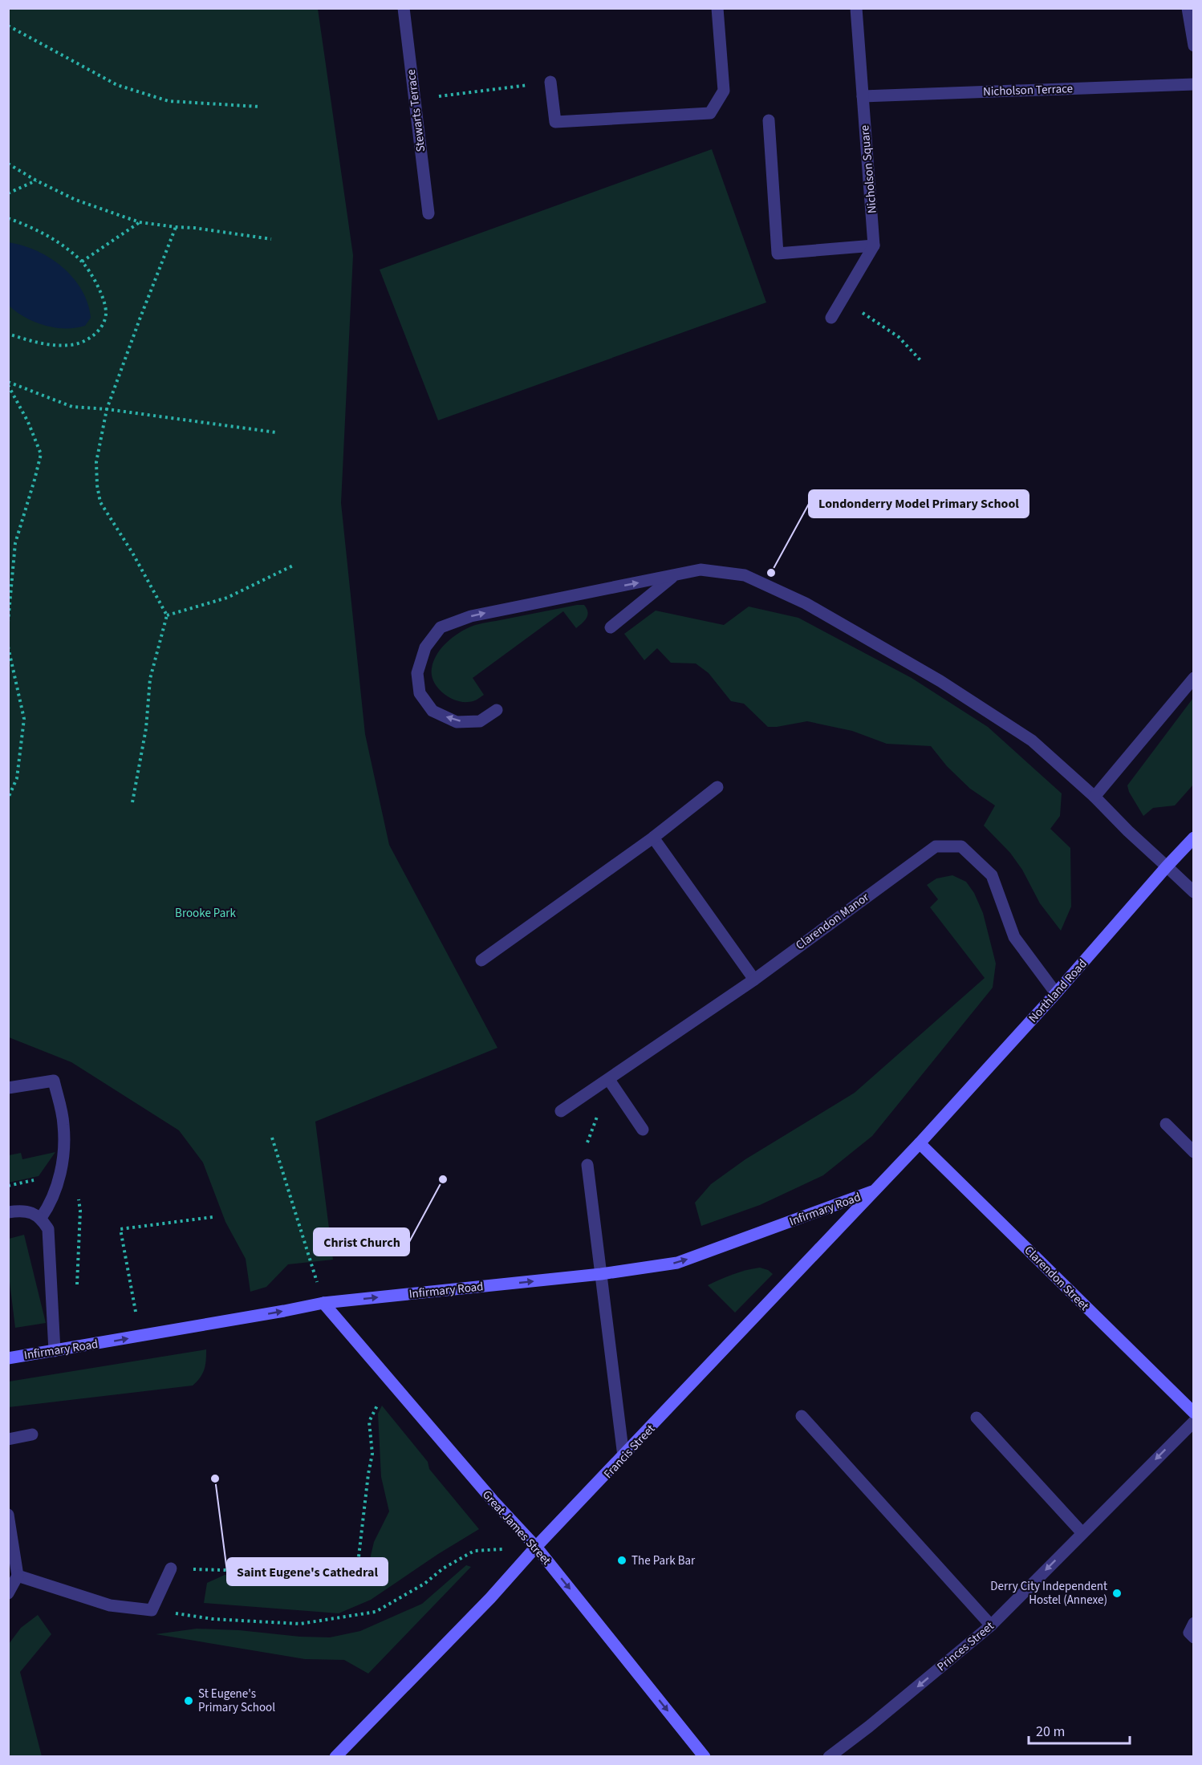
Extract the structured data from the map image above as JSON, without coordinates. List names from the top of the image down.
{
  "streets": {
    "main road": [
      "Northland Road",
      "Infirmary Road",
      "Clarendon Street",
      "Francis Street",
      "Great James Street"
    ],
    "street": [
      "Nicholson Terrace",
      "Stewarts Terrace",
      "Nicholson Square",
      "Clarendon Manor",
      "Princes Street"
    ]
  },
  "crossings": [
    ["Nicholson Terrace", "Nicholson Square"],
    ["Clarendon Manor", "Northland Road"],
    ["Northland Road", "Clarendon Street"],
    ["Northland Road", "Francis Street"],
    ["Infirmary Road", "Francis Street"],
    ["Infirmary Road", "Great James Street"],
    ["Clarendon Street", "Francis Street"],
    ["Francis Street", "Great James Street"]
  ],
  "one_way": ["Infirmary Road", "Great James Street", "Princes Street"],
  "parks": ["Brooke Park"],
  "places": [
    "Londonderry Model Primary School",
    "Christ Church",
    "Saint Eugene's Cathedral",
    "The Park Bar",
    "Derry City Independent Hostel (Annexe)",
    "St Eugene's Primary School"
  ],
  "scale_bar": "20 m"
}
